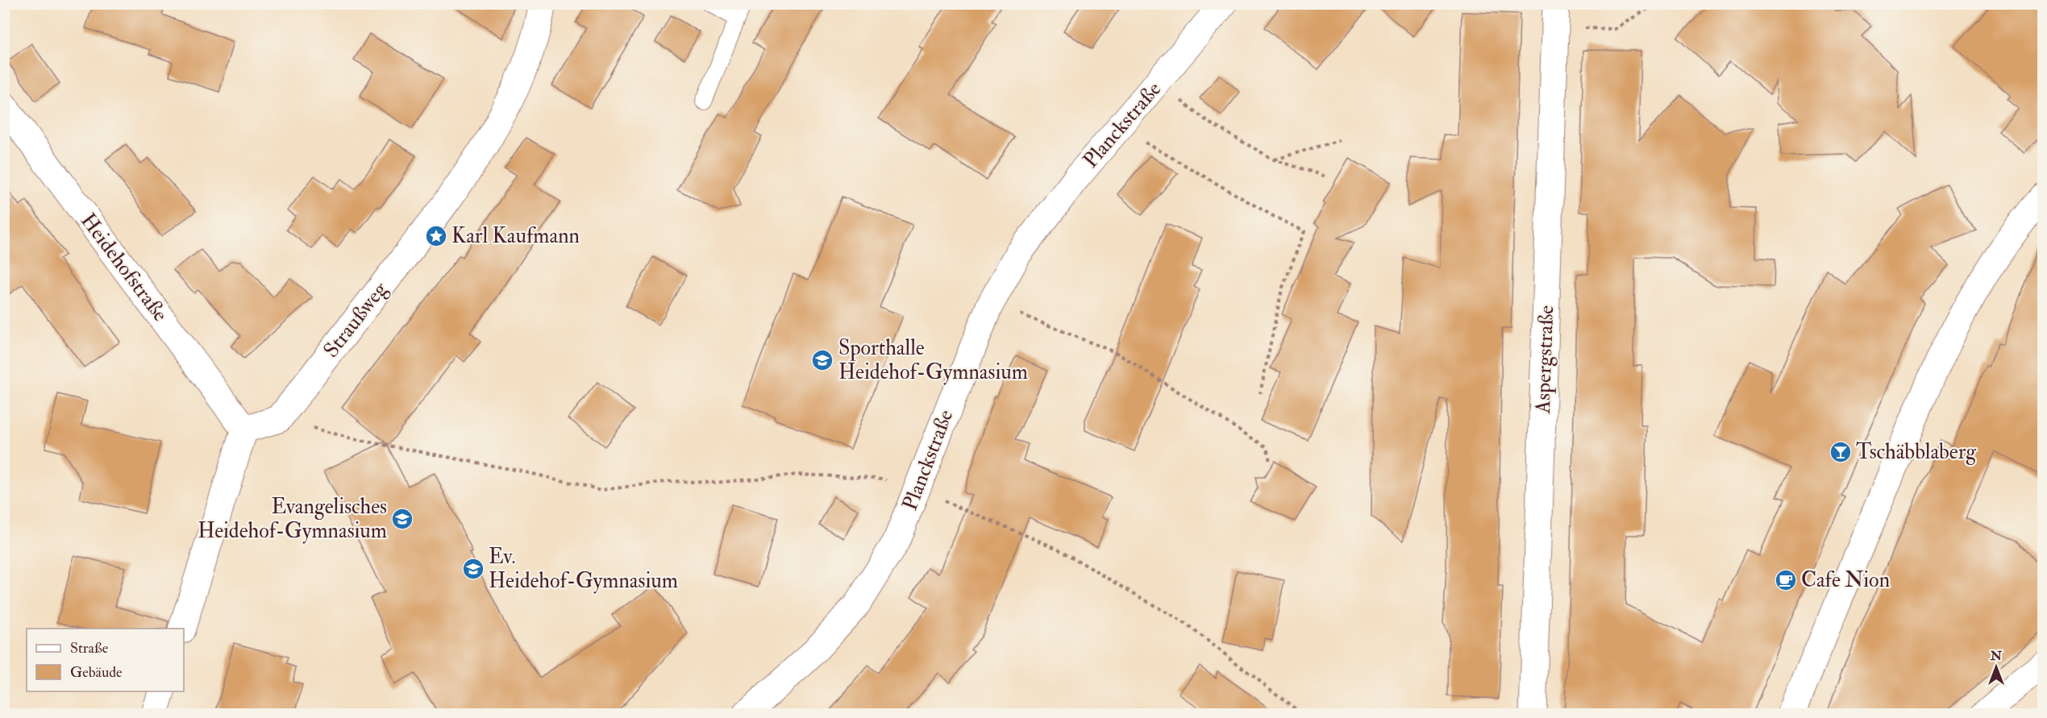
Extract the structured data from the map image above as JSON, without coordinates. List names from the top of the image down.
{
  "streets": {
    "street": [
      "Planckstraße",
      "Heidehofstraße",
      "Straußweg",
      "Aspergstraße"
    ]
  },
  "places": {
    "place": ["Karl Kaufmann"],
    "school or university": ["Sporthalle Heidehof-Gymnasium", "Evangelisches Heidehof-Gymnasium", "Ev. Heidehof-Gymnasium"],
    "bar": ["Tschäbblaberg"],
    "cafe": ["Cafe Nion"]
  },
  "legend": ["Straße", "Gebäude"],
  "north": "top"
}
